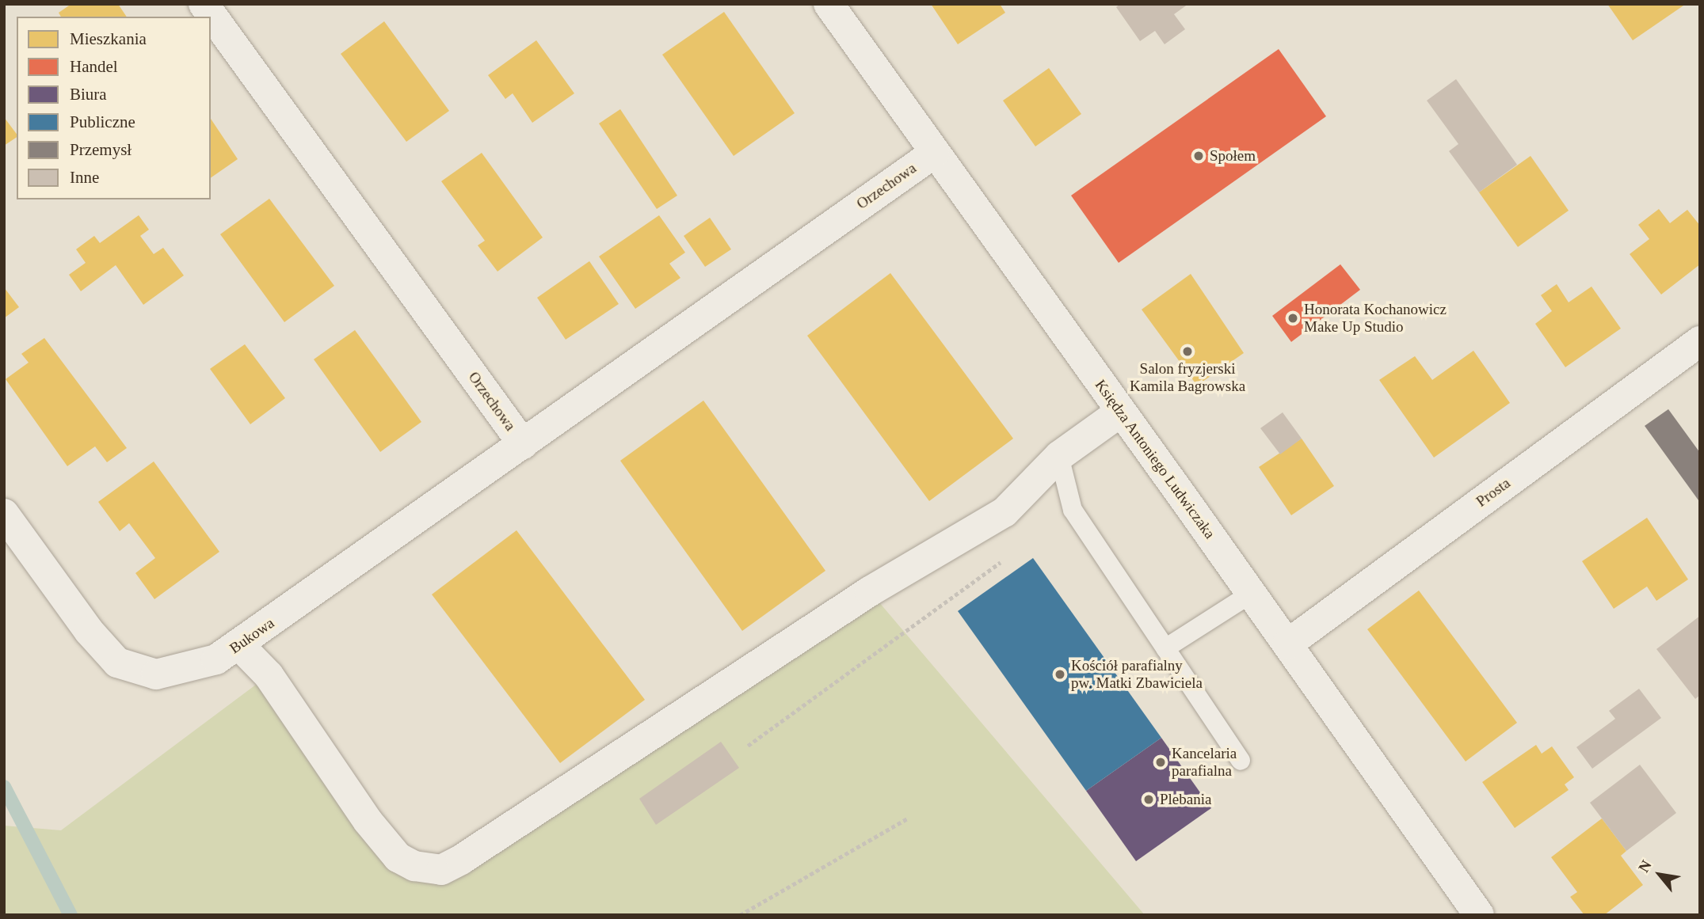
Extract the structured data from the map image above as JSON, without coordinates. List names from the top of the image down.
{
  "streets": {
    "street": [
      "Orzechowa",
      "Księdza Antoniego Ludwiczaka",
      "Prosta",
      "Bukowa"
    ]
  },
  "crossings": [
    ["Orzechowa", "Księdza Antoniego Ludwiczaka"],
    ["Orzechowa", "Bukowa"],
    ["Księdza Antoniego Ludwiczaka", "Prosta"]
  ],
  "places": [
    "Społem",
    "Honorata Kochanowicz Make Up Studio",
    "Salon fryzjerski Kamila Bagrowska",
    "Kościół parafialny pw. Matki Zbawiciela",
    "Kancelaria parafialna",
    "Plebania"
  ],
  "legend": [
    "Mieszkania",
    "Handel",
    "Biura",
    "Publiczne",
    "Przemysł",
    "Inne"
  ],
  "north": "top left"
}
